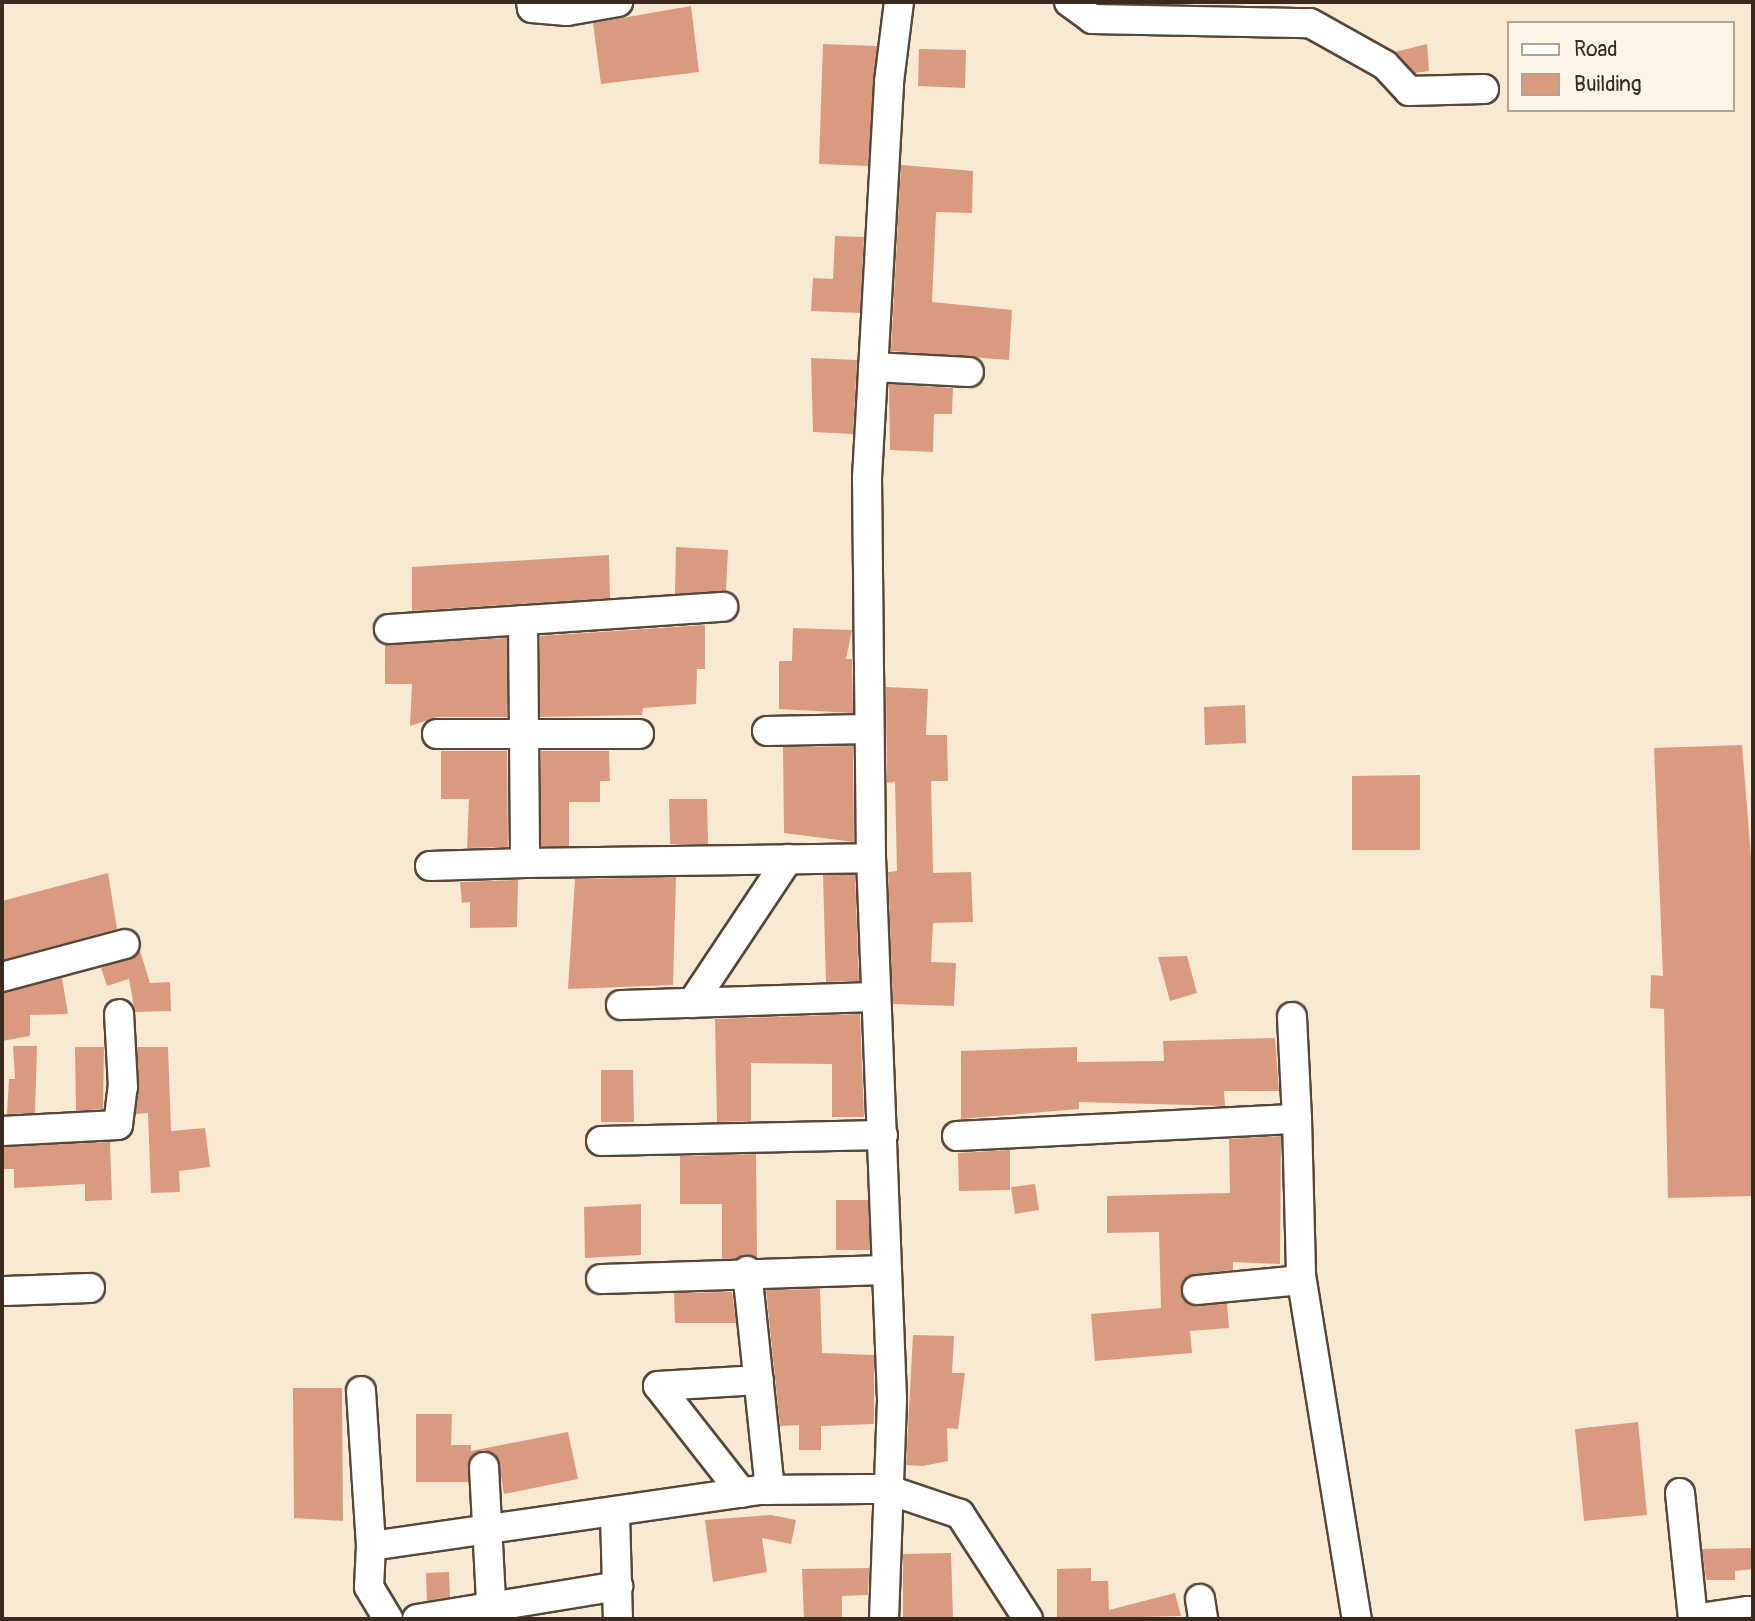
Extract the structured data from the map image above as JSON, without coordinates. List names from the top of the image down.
{
  "legend": ["Road", "Building"]
}
